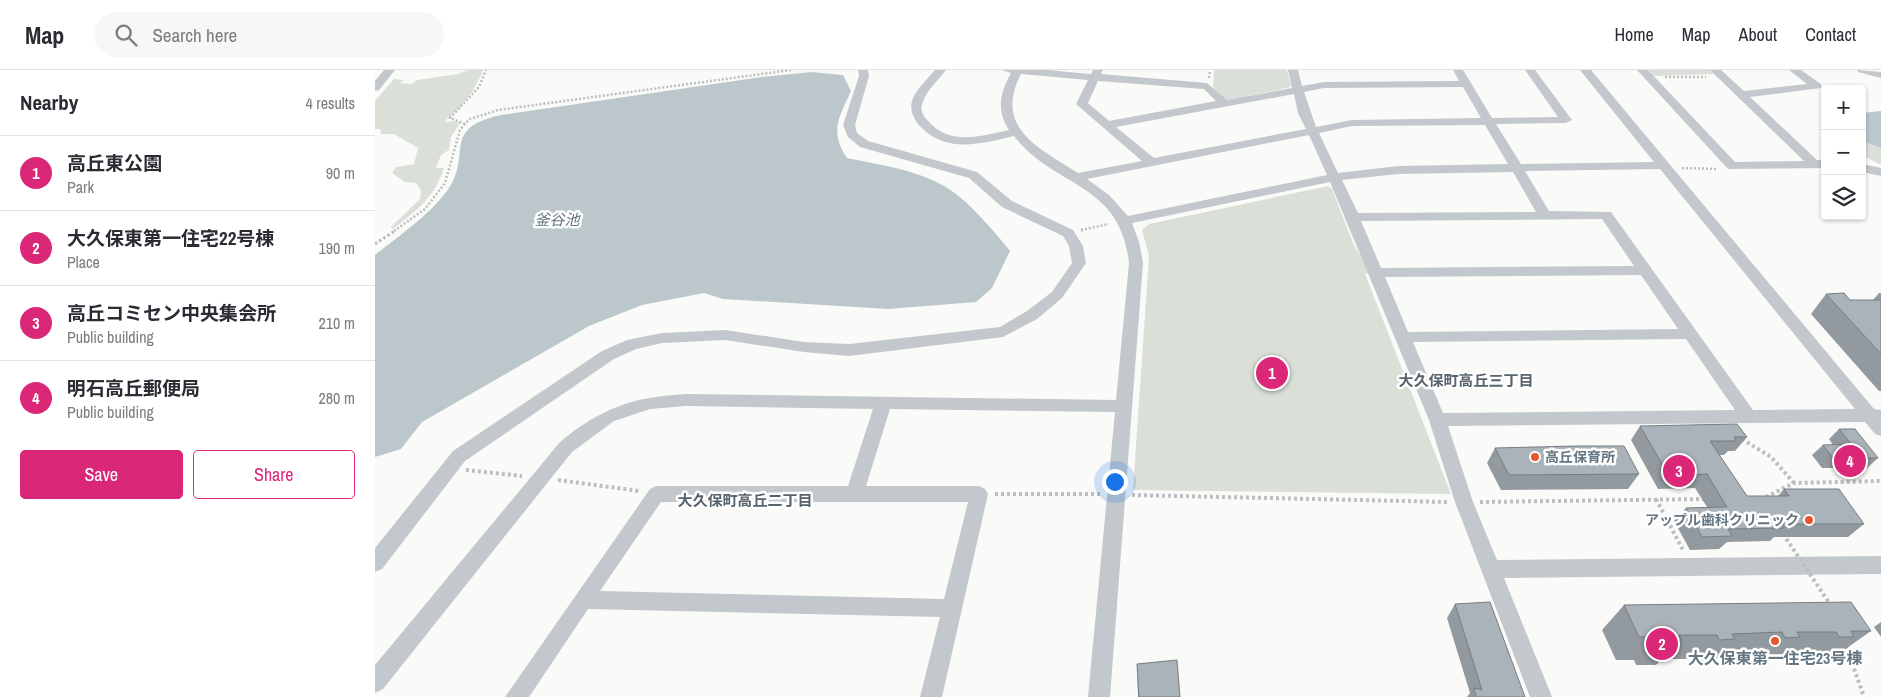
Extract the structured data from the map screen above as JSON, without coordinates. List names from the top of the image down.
{
  "districts": ["大久保町高丘三丁目", "大久保町高丘二丁目"],
  "water": ["釜谷池"],
  "places": ["高丘保育所", "アップル歯科クリニック", "大久保東第一住宅23号棟"],
  "page": {
    "header": "Map",
    "search": "Search here",
    "nav": [
      "Home",
      "Map",
      "About",
      "Contact"
    ],
    "heading": ["Nearby", "4 results"],
    "map_buttons": ["+", "−"],
    "list": [
      {
        "mark": "1",
        "name": "高丘東公園",
        "note": "Park",
        "value": "90 m"
      },
      {
        "mark": "2",
        "name": "大久保東第一住宅22号棟",
        "note": "Place",
        "value": "190 m"
      },
      {
        "mark": "3",
        "name": "高丘コミセン中央集会所",
        "note": "Public building",
        "value": "210 m"
      },
      {
        "mark": "4",
        "name": "明石高丘郵便局",
        "note": "Public building",
        "value": "280 m"
      }
    ],
    "pins": [
      "1",
      "4",
      "3",
      "2"
    ],
    "buttons": ["Save", "Share"]
  }
}
